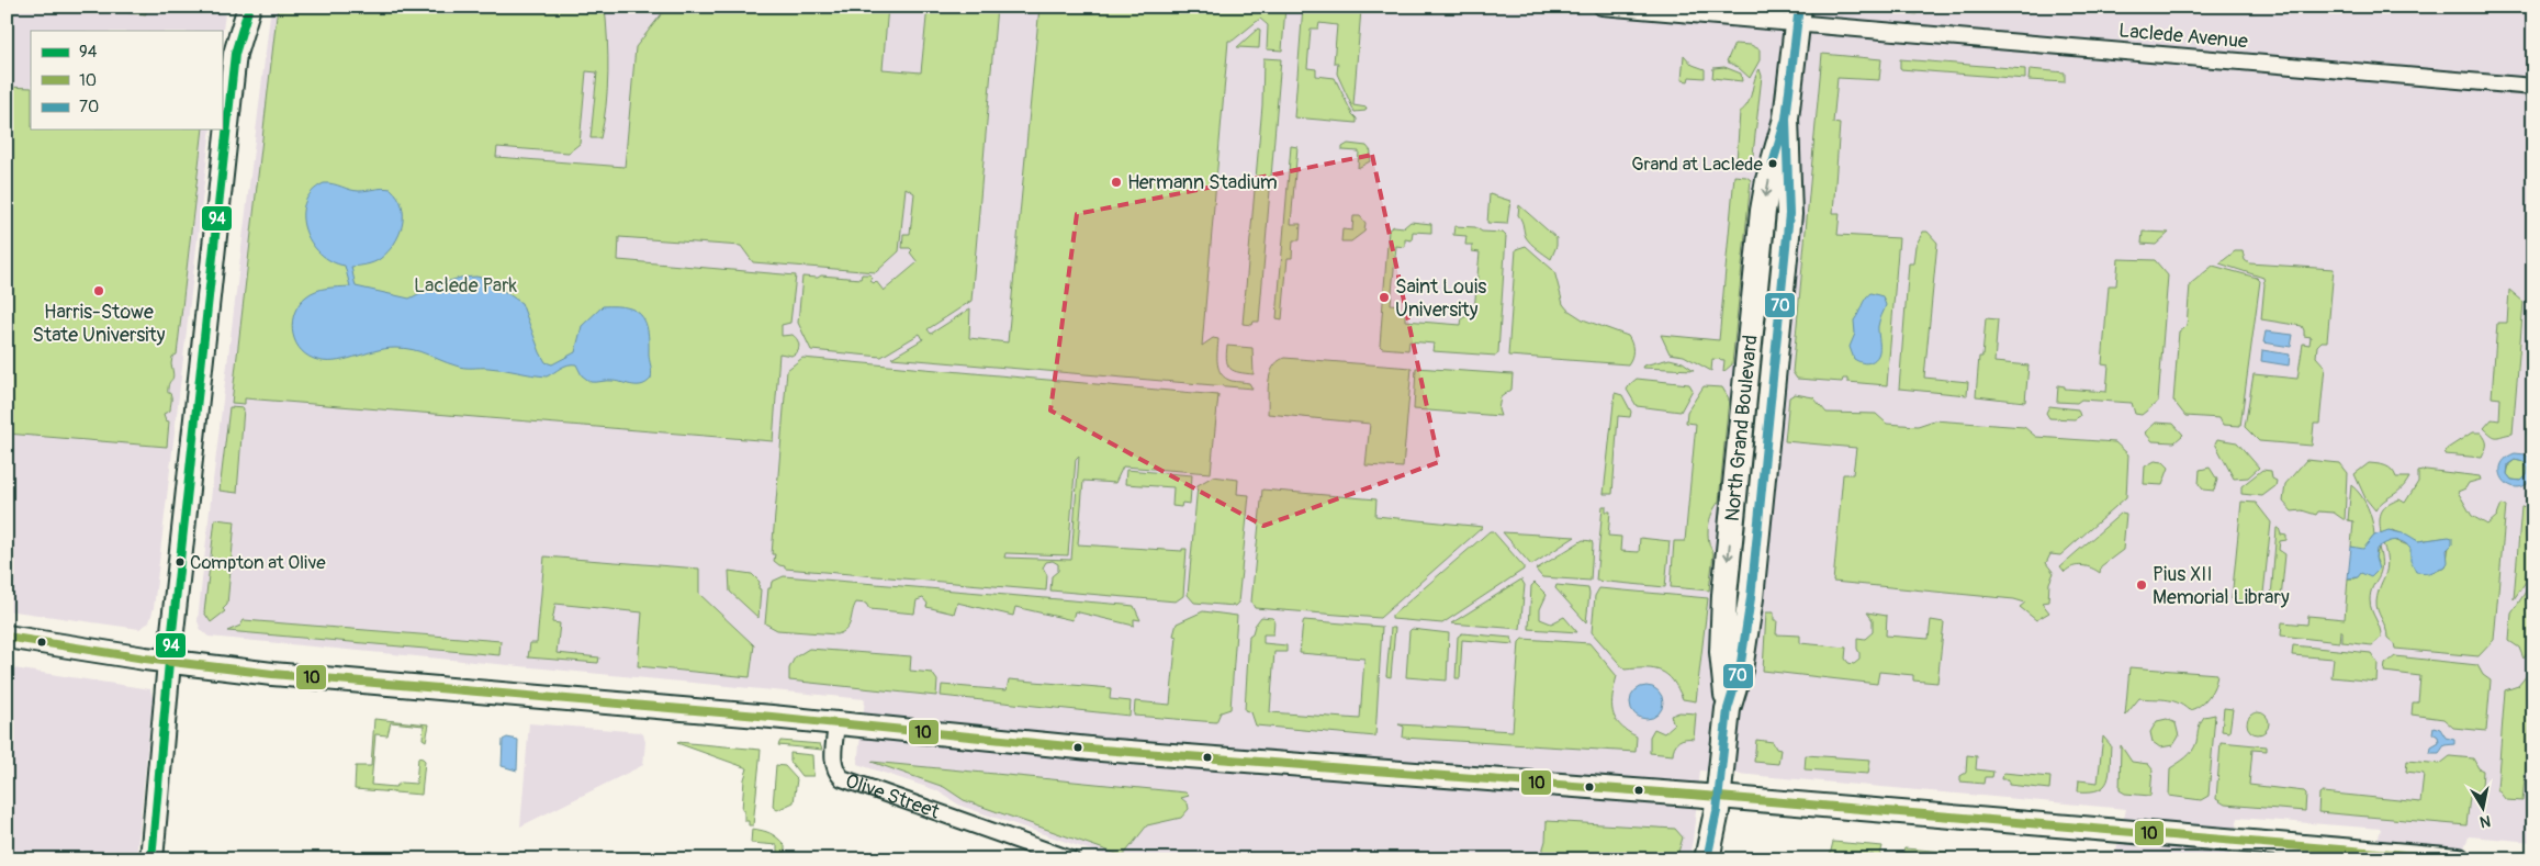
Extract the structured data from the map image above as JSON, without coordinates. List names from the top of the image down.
{
  "streets": {
    "main road": ["North Grand Boulevard"],
    "street": ["Laclede Avenue", "Olive Street"]
  },
  "crossings": [
    ["Laclede Avenue", "North Grand Boulevard"]
  ],
  "parks": ["Laclede Park"],
  "places": [
    "Grand at Laclede",
    "Hermann Stadium",
    "Harris-Stowe State University",
    "Saint Louis University",
    "Compton at Olive",
    "Pius XII Memorial Library"
  ],
  "lines": ["transit line 94", "transit line 70", "transit line 10"],
  "legend": ["94", "10", "70"],
  "north": "bottom"
}
